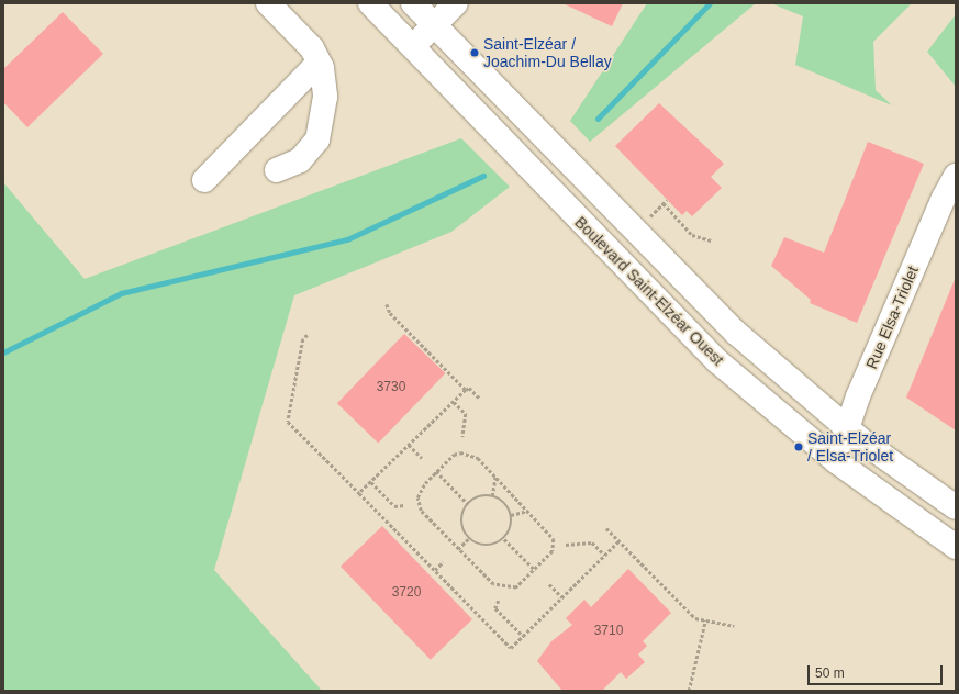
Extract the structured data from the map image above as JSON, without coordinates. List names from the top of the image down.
{
  "streets": {
    "street": ["Boulevard Saint-Elzéar Ouest", "Rue Elsa-Triolet"]
  },
  "crossings": [
    ["Boulevard Saint-Elzéar Ouest", "Rue Elsa-Triolet"]
  ],
  "places": ["Saint-Elzéar / Joachim-Du Bellay", "Saint-Elzéar / Elsa-Triolet"],
  "house_numbers": ["3730", "3720", "3710"],
  "scale_bar": "50 m"
}
